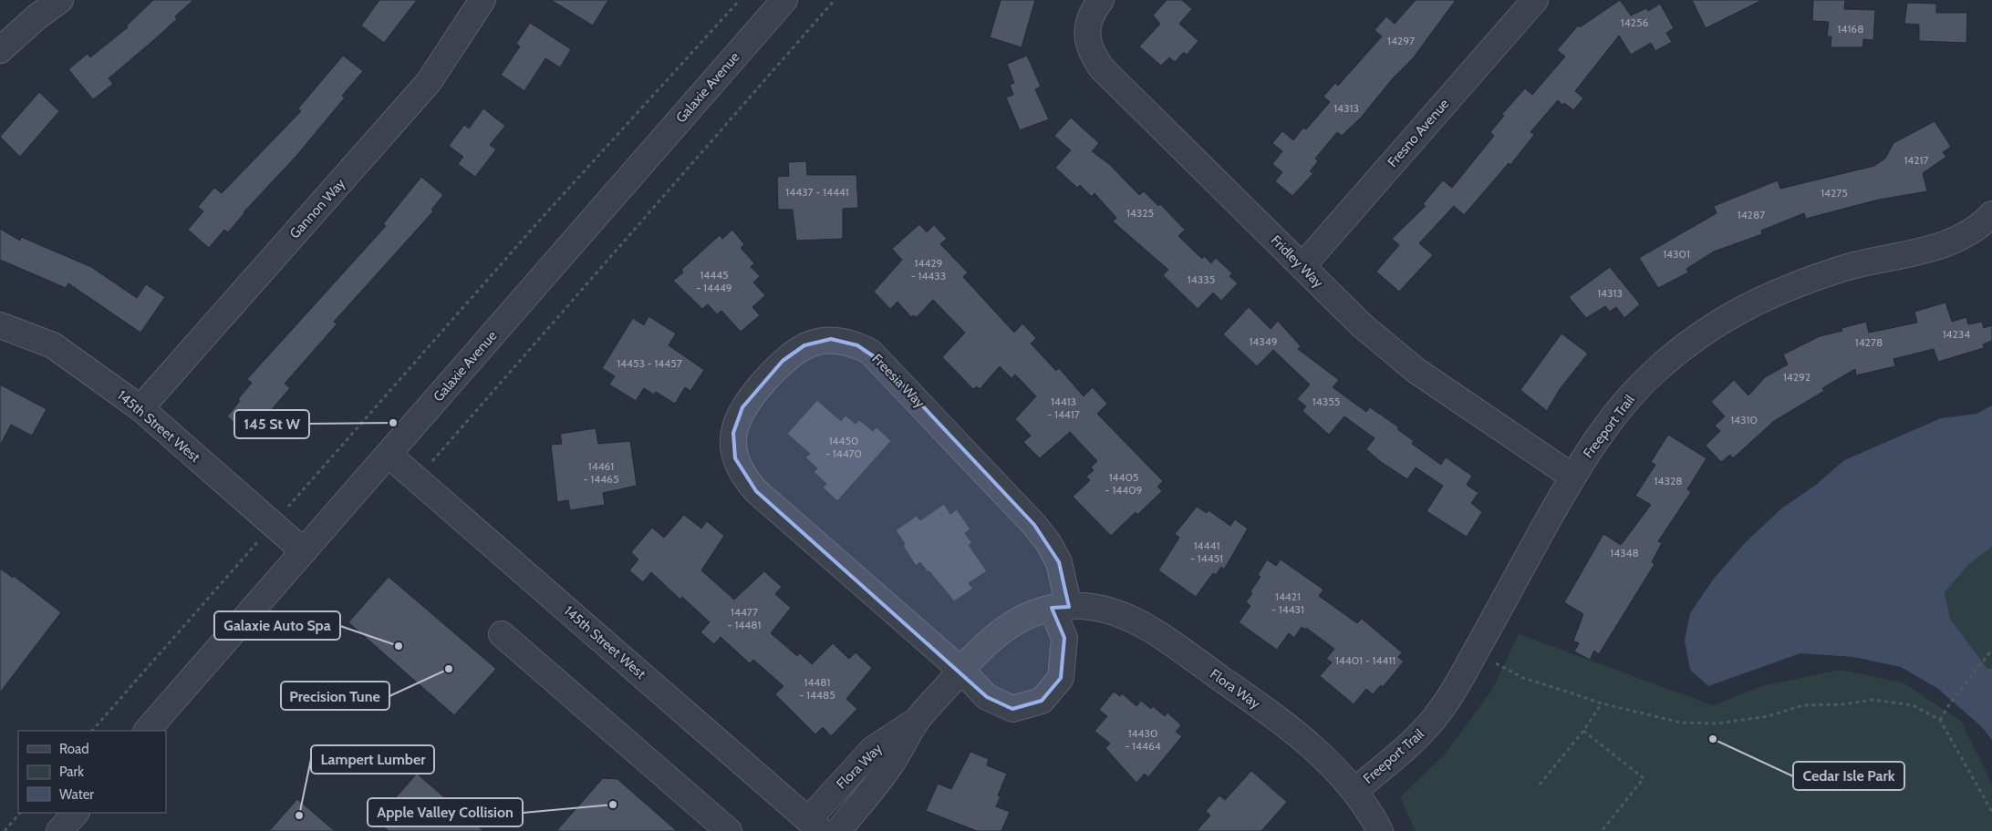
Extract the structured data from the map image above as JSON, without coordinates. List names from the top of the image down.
{
  "streets": {
    "street": [
      "Galaxie Avenue",
      "Fresno Avenue",
      "Gannon Way",
      "Fridley Way",
      "Freesia Way",
      "145th Street West",
      "Freeport Trail",
      "Flora Way"
    ]
  },
  "crossings": [
    ["Galaxie Avenue", "145th Street West"],
    ["Fresno Avenue", "Fridley Way"],
    ["Gannon Way", "145th Street West"],
    ["Fridley Way", "Freeport Trail"],
    ["Freesia Way", "Flora Way"],
    ["145th Street West", "Flora Way"],
    ["Freeport Trail", "Flora Way"]
  ],
  "places": [
    "145 St W",
    "Galaxie Auto Spa",
    "Precision Tune",
    "Cedar Isle Park",
    "Apple Valley Collision",
    "Lampert Lumber"
  ],
  "house_numbers": [
    "14256",
    "14168",
    "14297",
    "14313",
    "14217",
    "14437 - 14441",
    "14275",
    "14325",
    "14287",
    "14301",
    "14429 - 14433",
    "14445 - 14449",
    "14335",
    "14313",
    "14234",
    "14349",
    "14278",
    "14453 - 14457",
    "14292",
    "14413 - 14417",
    "14355",
    "14310",
    "14450 - 14470",
    "14461 - 14465",
    "14405 - 14409",
    "14328",
    "14441 - 14451",
    "14348",
    "14421 - 14431",
    "14477 - 14481",
    "14401 - 14411",
    "14481 - 14485",
    "14430 - 14464"
  ],
  "legend": ["Road", "Park", "Water"]
}
